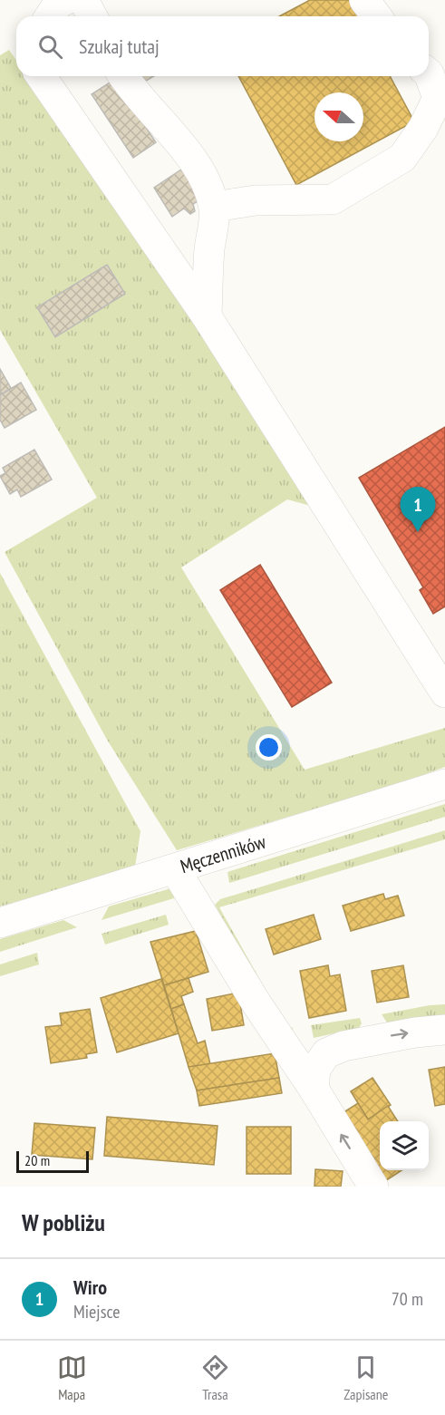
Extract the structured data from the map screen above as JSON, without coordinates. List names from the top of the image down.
{
  "streets": {
    "main road": ["Męczenników"]
  },
  "scale_bar": "20 m",
  "north": "left",
  "page": {
    "search": "Szukaj tutaj",
    "pins": "1",
    "scale": "20 m",
    "heading": "W pobliżu",
    "list": [
      {
        "mark": "1",
        "name": "Wiro",
        "note": "Miejsce",
        "value": "70 m"
      }
    ],
    "nav": ["Mapa", "Trasa", "Zapisane"]
  }
}
